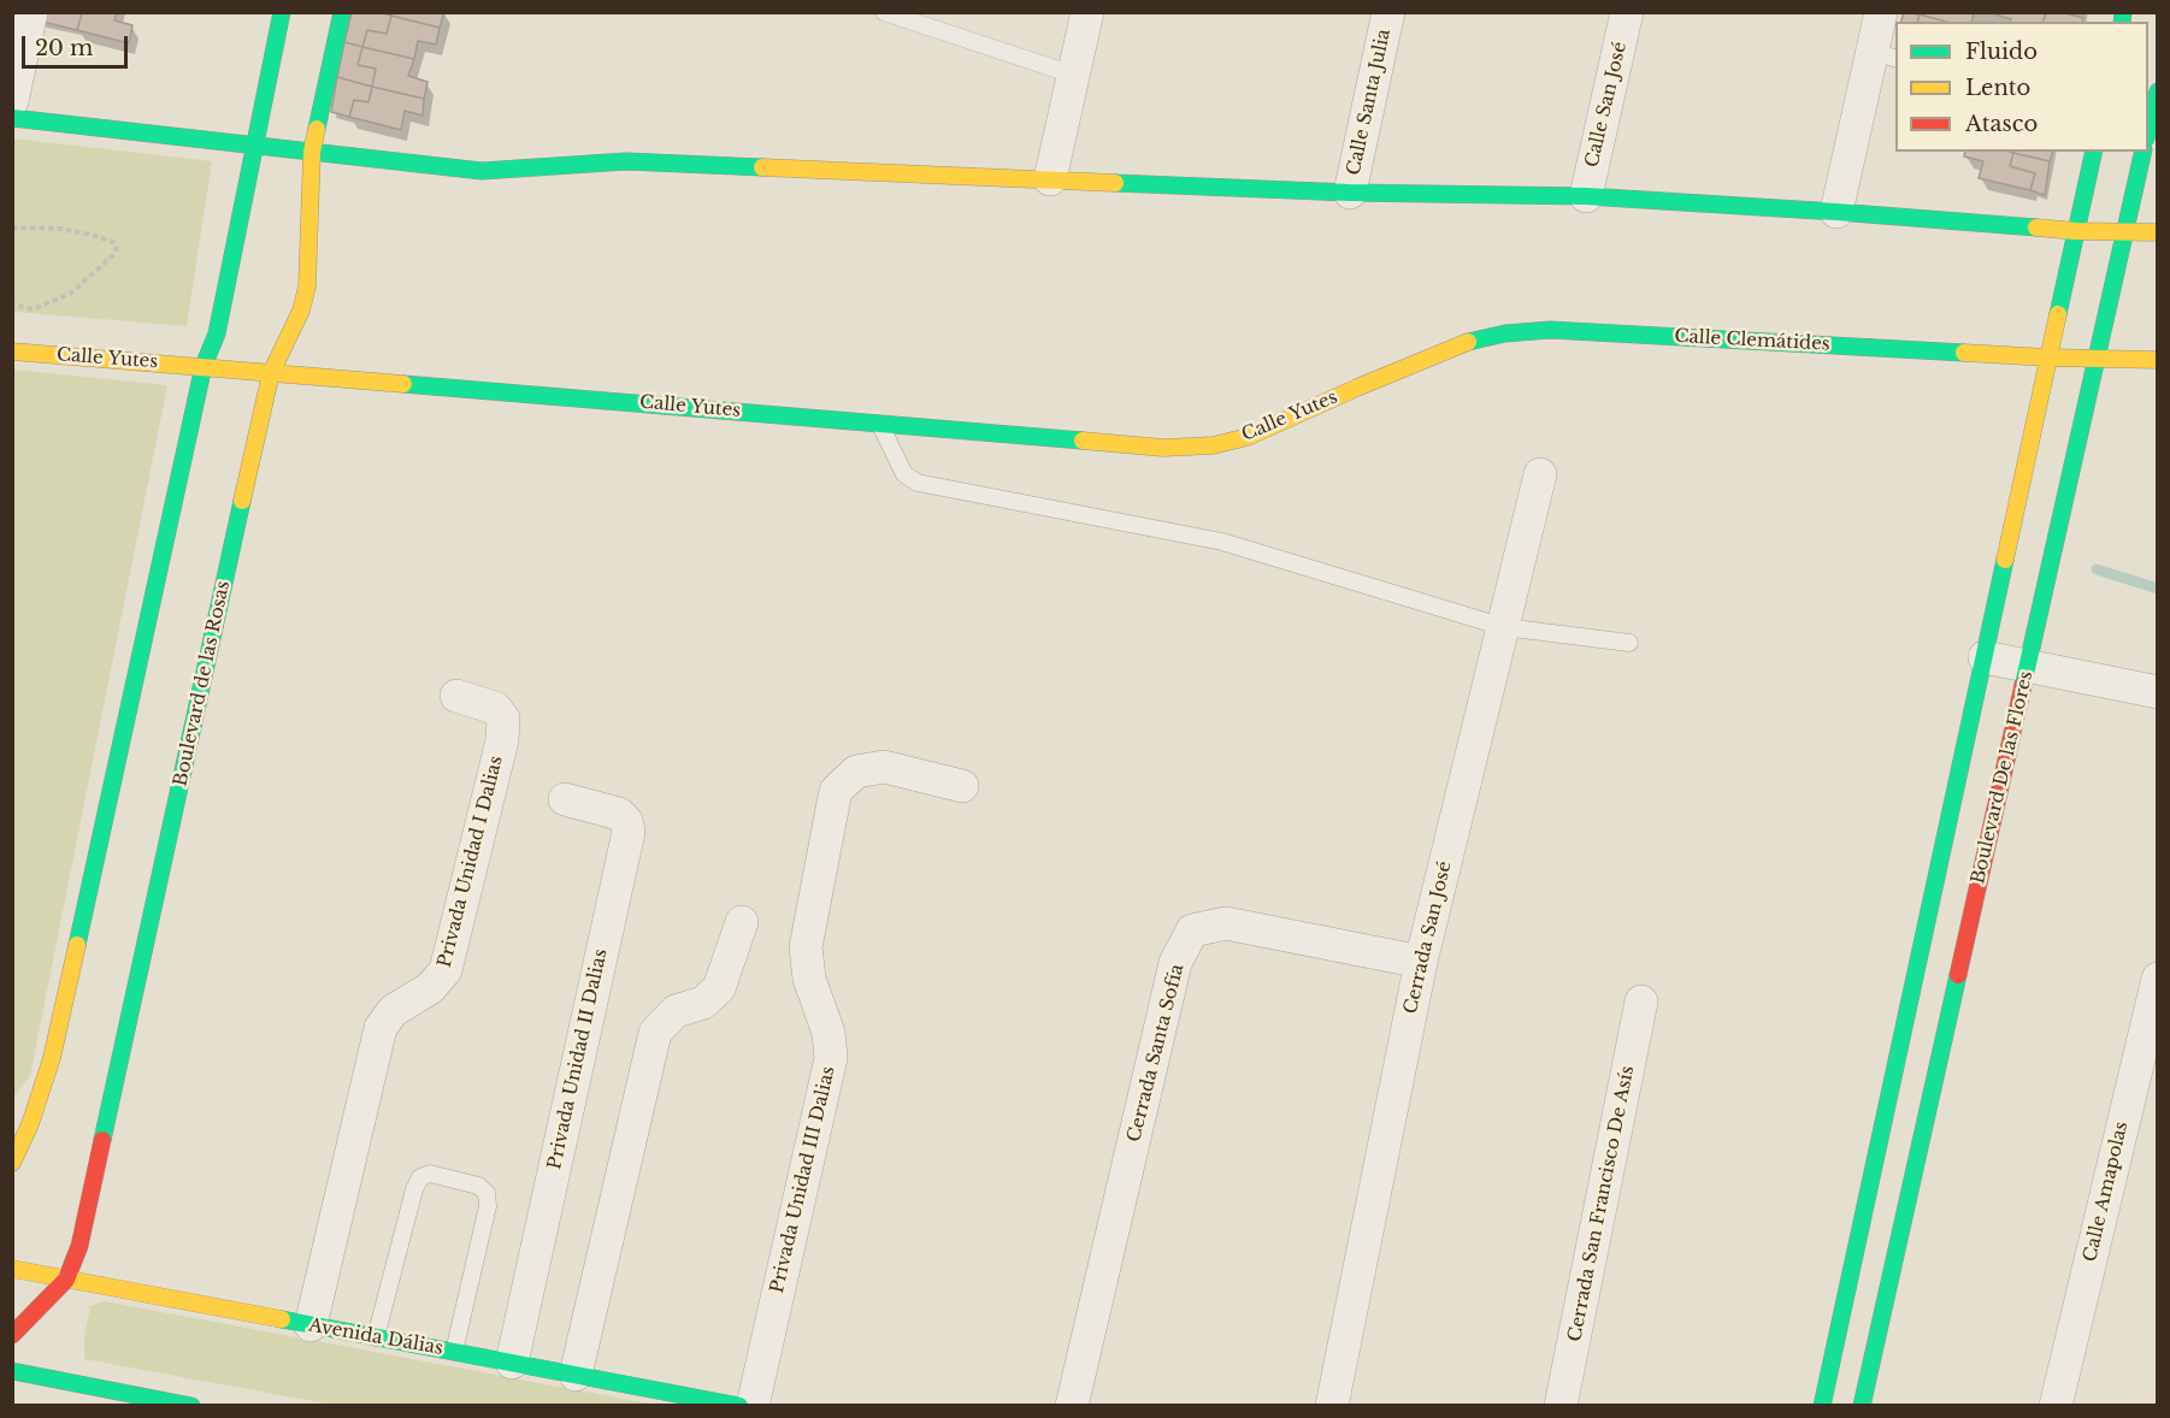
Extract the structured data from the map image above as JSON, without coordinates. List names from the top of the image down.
{
  "streets": {
    "main road": [
      "Calle Clemátides",
      "Calle Yutes",
      "Boulevard de las Rosas",
      "Boulevard De las Flores",
      "Avenida Dálias"
    ],
    "street": [
      "Calle Santa Julia",
      "Calle San José",
      "Privada Unidad I Dalias",
      "Cerrada San José",
      "Cerrada Santa Sofía",
      "Privada Unidad II Dalias",
      "Privada Unidad III Dalias",
      "Calle Amapolas",
      "Cerrada San Francisco De Asís"
    ]
  },
  "crossings": [
    ["Calle Clemátides", "Calle Yutes"],
    ["Calle Clemátides", "Boulevard De las Flores"],
    ["Calle Yutes", "Boulevard de las Rosas"],
    ["Boulevard de las Rosas", "Avenida Dálias"],
    ["Privada Unidad I Dalias", "Avenida Dálias"],
    ["Cerrada San José", "Cerrada Santa Sofía"],
    ["Privada Unidad II Dalias", "Avenida Dálias"]
  ],
  "legend": ["Fluido", "Lento", "Atasco"],
  "scale_bar": "20 m"
}
